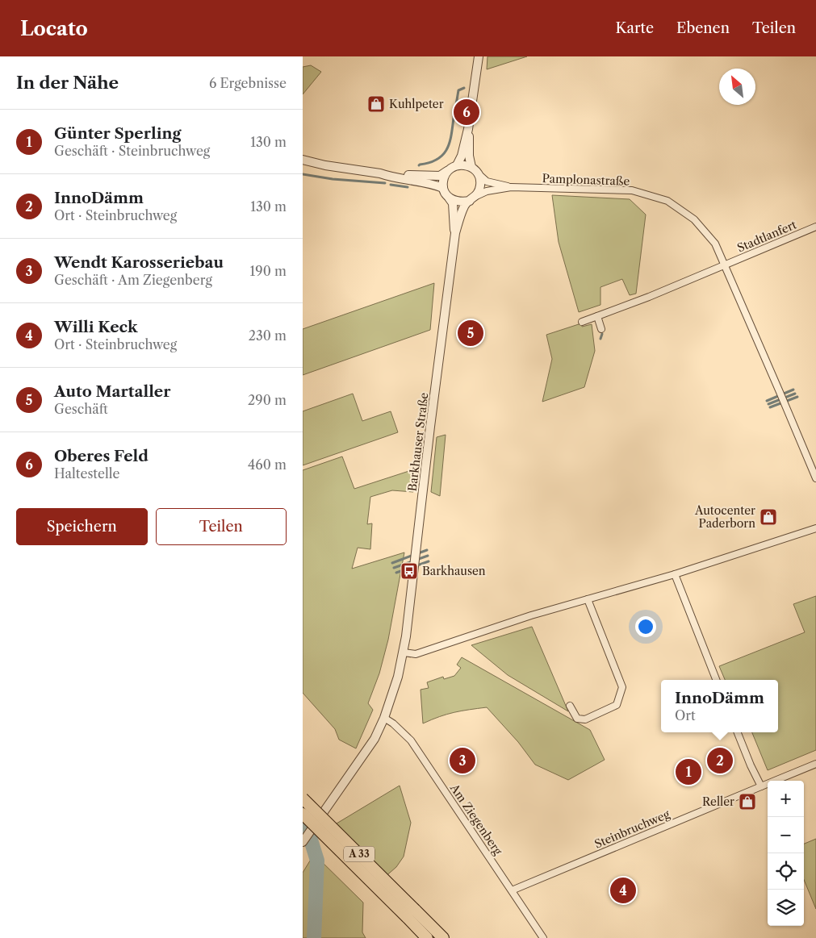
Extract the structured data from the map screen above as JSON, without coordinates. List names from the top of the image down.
{
  "streets": {
    "highway": ["A 33"],
    "street": [
      "Pamplonastraße",
      "Stadtlanfert",
      "Barkhauser Straße",
      "Am Ziegenberg",
      "Steinbruchweg"
    ]
  },
  "crossings": [
    ["Pamplonastraße", "Stadtlanfert"],
    ["Barkhauser Straße", "Am Ziegenberg"],
    ["Am Ziegenberg", "Steinbruchweg"]
  ],
  "places": {
    "shop": ["Kuhlpeter", "Autocenter Paderborn", "Reller"],
    "bus stop": ["Barkhausen"]
  },
  "north": "top left",
  "page": {
    "header": "Locato",
    "nav": ["Karte", "Ebenen", "Teilen"],
    "heading": ["In der Nähe", "6 Ergebnisse"],
    "pins": [
      "6",
      "5",
      "2",
      "3",
      "1",
      "4"
    ],
    "list": [
      {
        "mark": "1",
        "name": "Günter Sperling",
        "note": "Geschäft · Steinbruchweg",
        "value": "130 m"
      },
      {
        "mark": "2",
        "name": "InnoDämm",
        "note": "Ort · Steinbruchweg",
        "value": "130 m"
      },
      {
        "mark": "3",
        "name": "Wendt Karosseriebau",
        "note": "Geschäft · Am Ziegenberg",
        "value": "190 m"
      },
      {
        "mark": "4",
        "name": "Willi Keck",
        "note": "Ort · Steinbruchweg",
        "value": "230 m"
      },
      {
        "mark": "5",
        "name": "Auto Martaller",
        "note": "Geschäft",
        "value": "290 m"
      },
      {
        "mark": "6",
        "name": "Oberes Feld",
        "note": "Haltestelle",
        "value": "460 m"
      }
    ],
    "buttons": ["Speichern", "Teilen"],
    "popup": ["InnoDämm", "Ort"],
    "map_buttons": ["+", "−"]
  }
}
